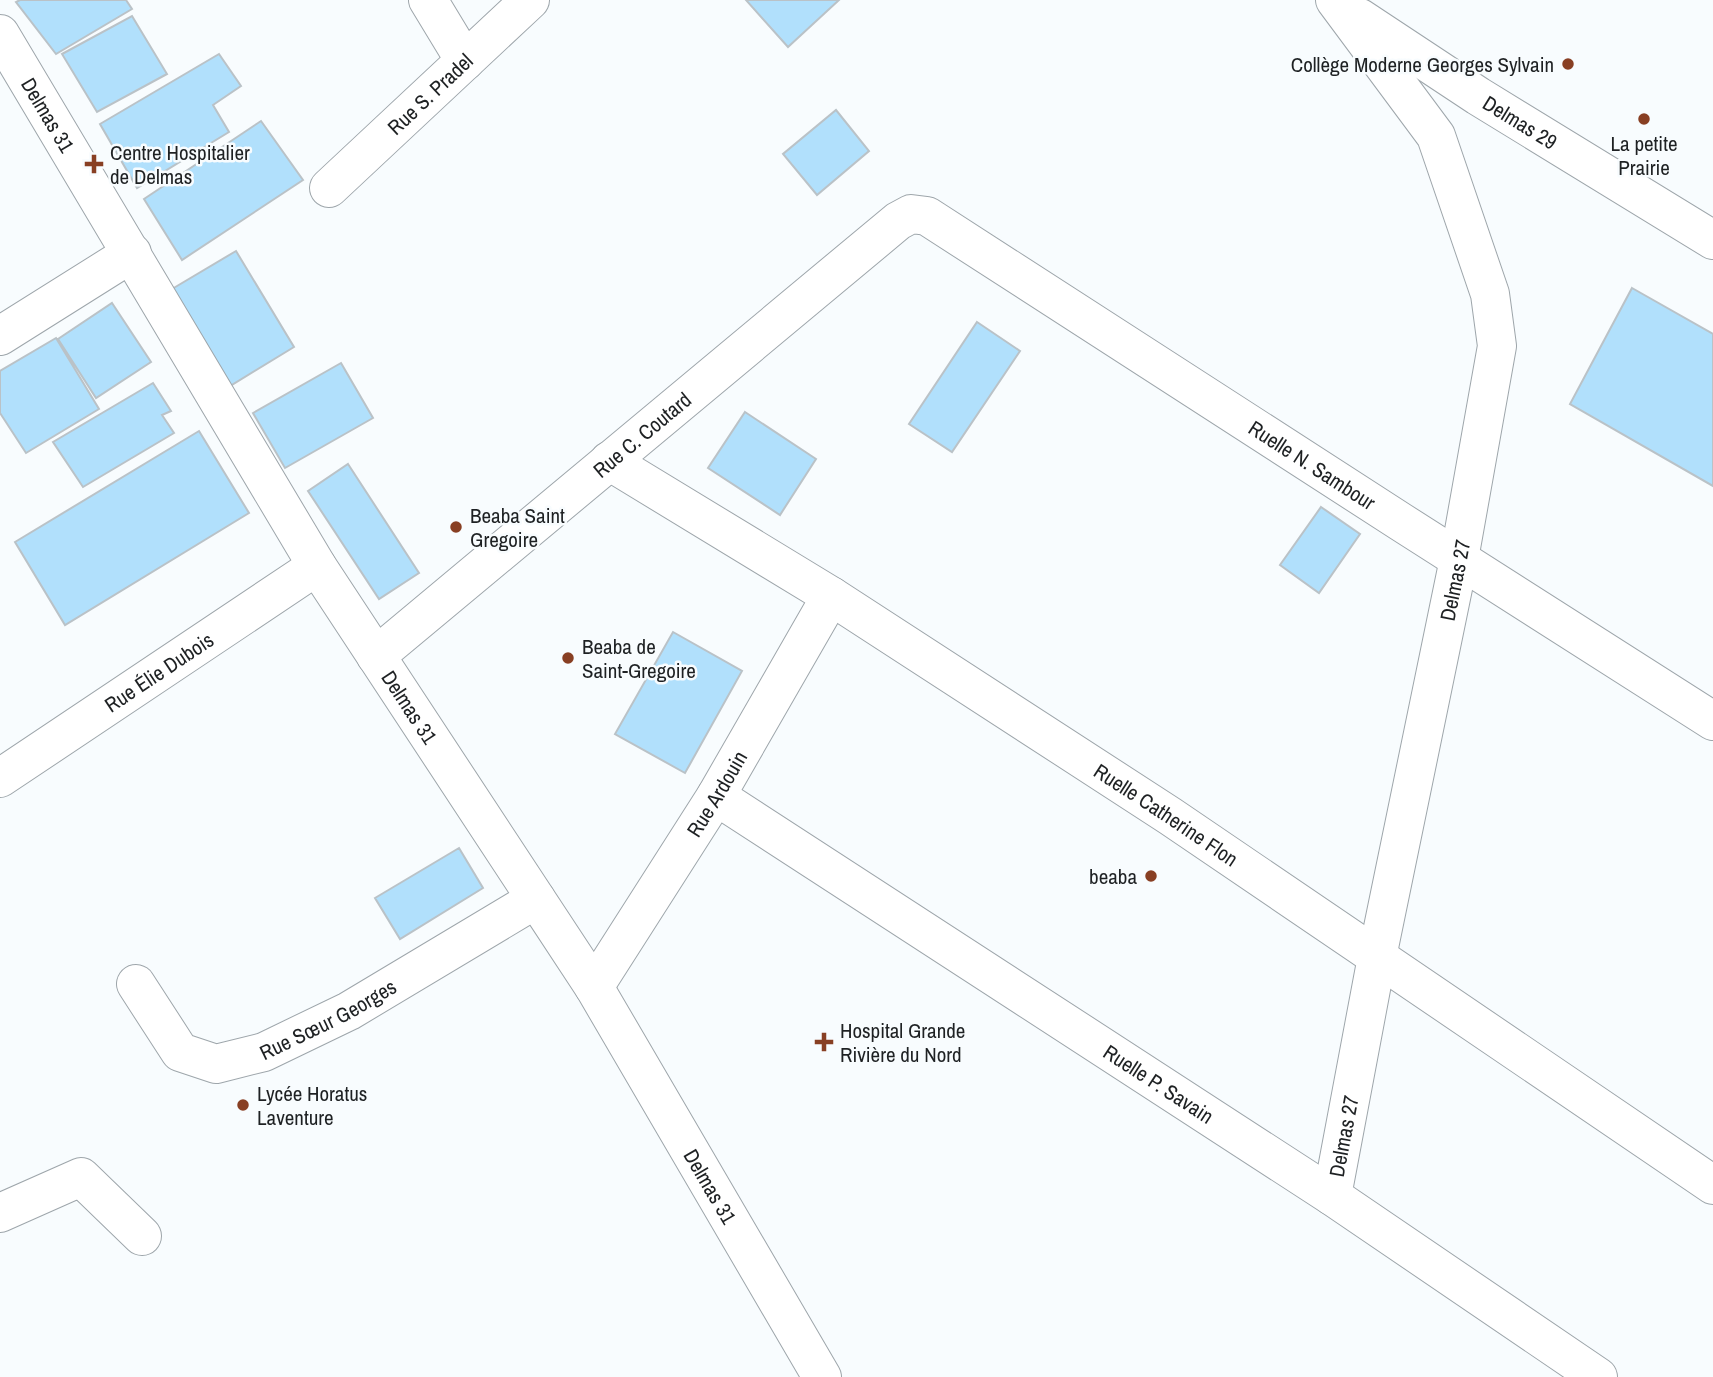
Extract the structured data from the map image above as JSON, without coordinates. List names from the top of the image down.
{
  "streets": {
    "street": [
      "Rue S. Pradel",
      "Delmas 31",
      "Delmas 29",
      "Rue C. Coutard",
      "Ruelle N. Sambour",
      "Delmas 27",
      "Rue Élie Dubois",
      "Rue Ardouin",
      "Ruelle Catherine Flon",
      "Rue Sœur Georges",
      "Ruelle P. Savain"
    ]
  },
  "crossings": [
    ["Delmas 31", "Rue C. Coutard"],
    ["Delmas 31", "Rue Élie Dubois"],
    ["Delmas 31", "Rue Ardouin"],
    ["Delmas 31", "Rue Sœur Georges"],
    ["Delmas 29", "Delmas 27"],
    ["Rue C. Coutard", "Ruelle N. Sambour"],
    ["Rue C. Coutard", "Ruelle Catherine Flon"],
    ["Ruelle N. Sambour", "Delmas 27"],
    ["Delmas 27", "Ruelle Catherine Flon"],
    ["Delmas 27", "Ruelle P. Savain"],
    ["Rue Ardouin", "Ruelle Catherine Flon"],
    ["Rue Ardouin", "Ruelle P. Savain"]
  ],
  "places": {
    "other": [
      "Collège Moderne Georges Sylvain",
      "La petite Prairie",
      "Beaba Saint Gregoire",
      "Beaba de Saint-Gregoire",
      "beaba",
      "Lycée Horatus Laventure"
    ],
    "health": ["Centre Hospitalier de Delmas", "Hospital Grande Rivière du Nord"]
  }
}
